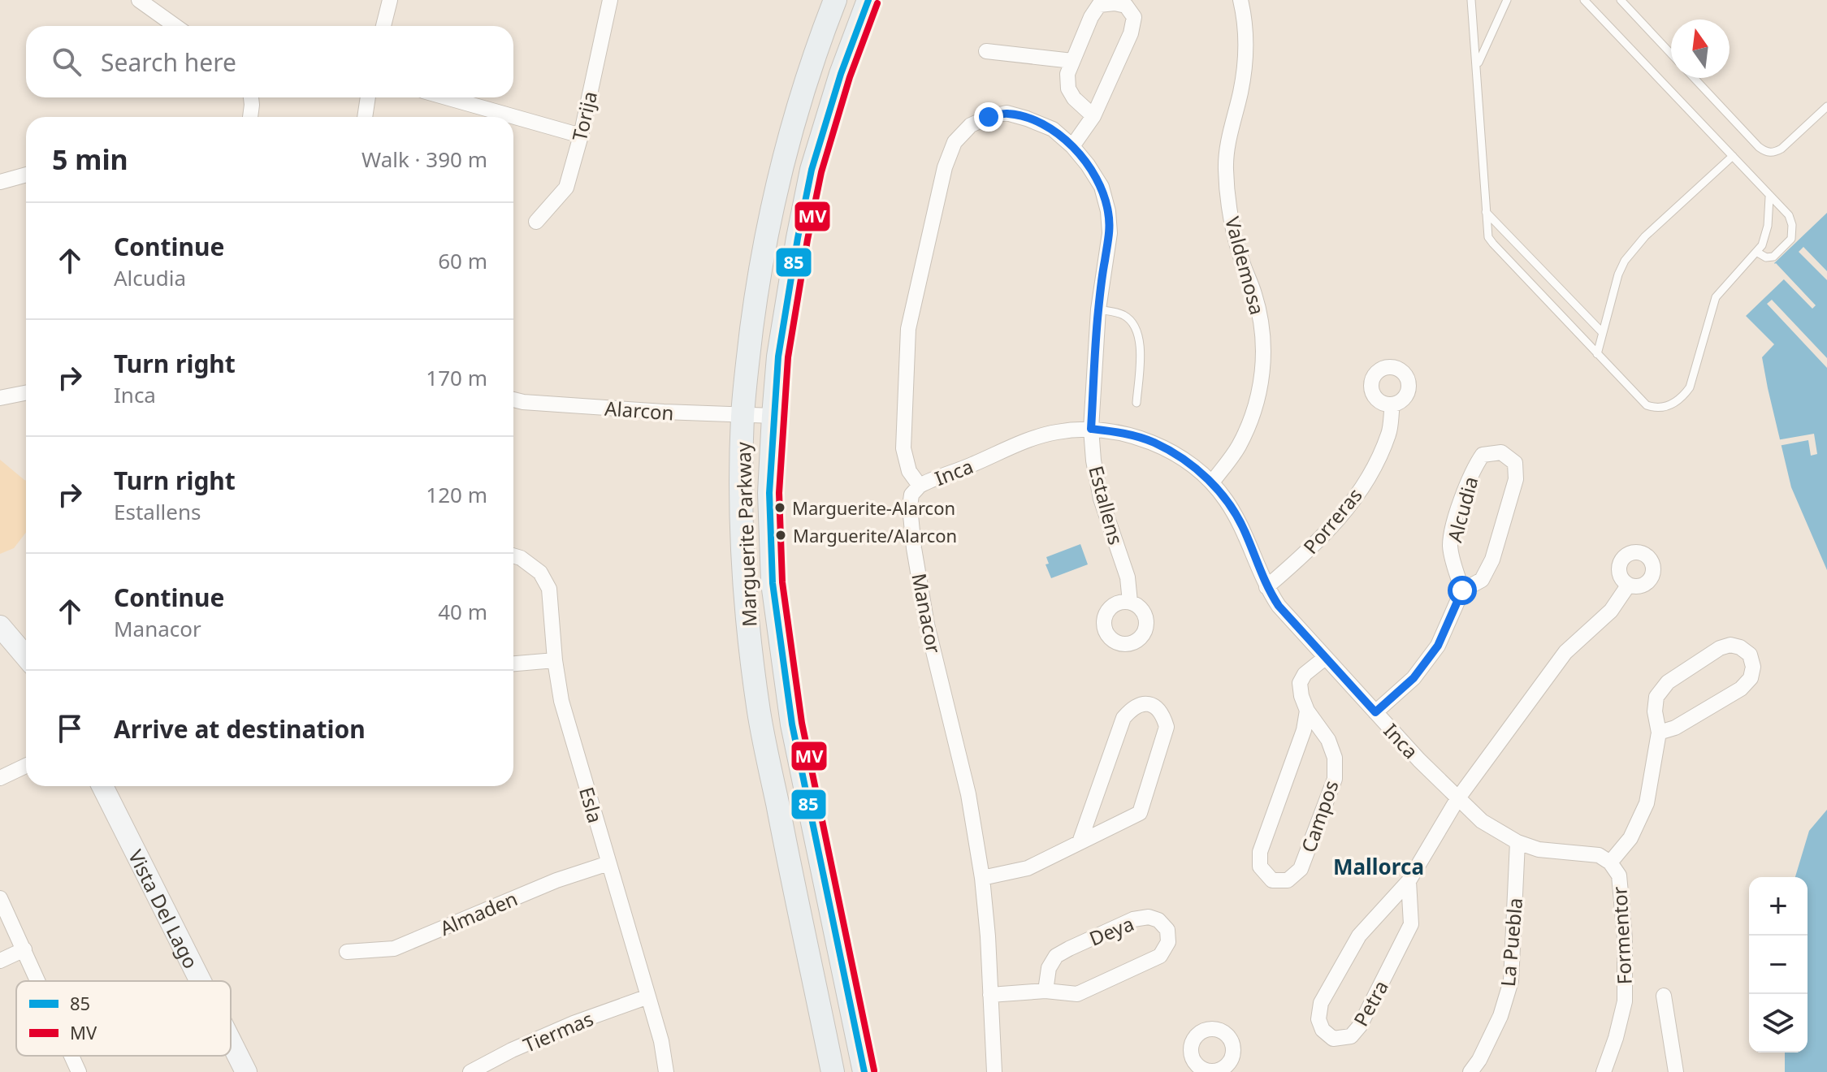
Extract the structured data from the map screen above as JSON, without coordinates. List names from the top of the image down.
{
  "streets": {
    "main road": ["Marguerite Parkway"],
    "street": [
      "Torija",
      "Valdemosa",
      "Alarcon",
      "Inca",
      "Estallens",
      "Alcudia",
      "Porreras",
      "Manacor",
      "Esla",
      "Campos",
      "Vista Del Lago",
      "Almaden",
      "Deya",
      "Formentor",
      "La Puebla",
      "Petra",
      "Tiermas"
    ]
  },
  "crossings": [
    ["Valdemosa", "Inca"],
    ["Alarcon", "Marguerite Parkway"],
    ["Inca", "Estallens"],
    ["Inca", "Alcudia"],
    ["Inca", "Porreras"],
    ["Inca", "Manacor"],
    ["Inca", "Campos"],
    ["Inca", "Formentor"],
    ["Inca", "La Puebla"],
    ["Inca", "Petra"],
    ["Manacor", "Deya"],
    ["Esla", "Almaden"],
    ["Esla", "Tiermas"]
  ],
  "districts": ["Mallorca"],
  "places": ["Marguerite-Alarcon", "Marguerite/Alarcon"],
  "lines": ["transit line 85", "transit line MV"],
  "legend": ["85", "MV"],
  "north": "top",
  "page": {
    "search": "Search here",
    "heading": ["5 min", "Walk · 390 m"],
    "list": [
      ["Continue", "Alcudia", "60 m"],
      ["Turn right", "Inca", "170 m"],
      ["Turn right", "Estallens", "120 m"],
      ["Continue", "Manacor", "40 m"],
      "Arrive at destination"
    ],
    "map_buttons": ["+", "−"]
  }
}
